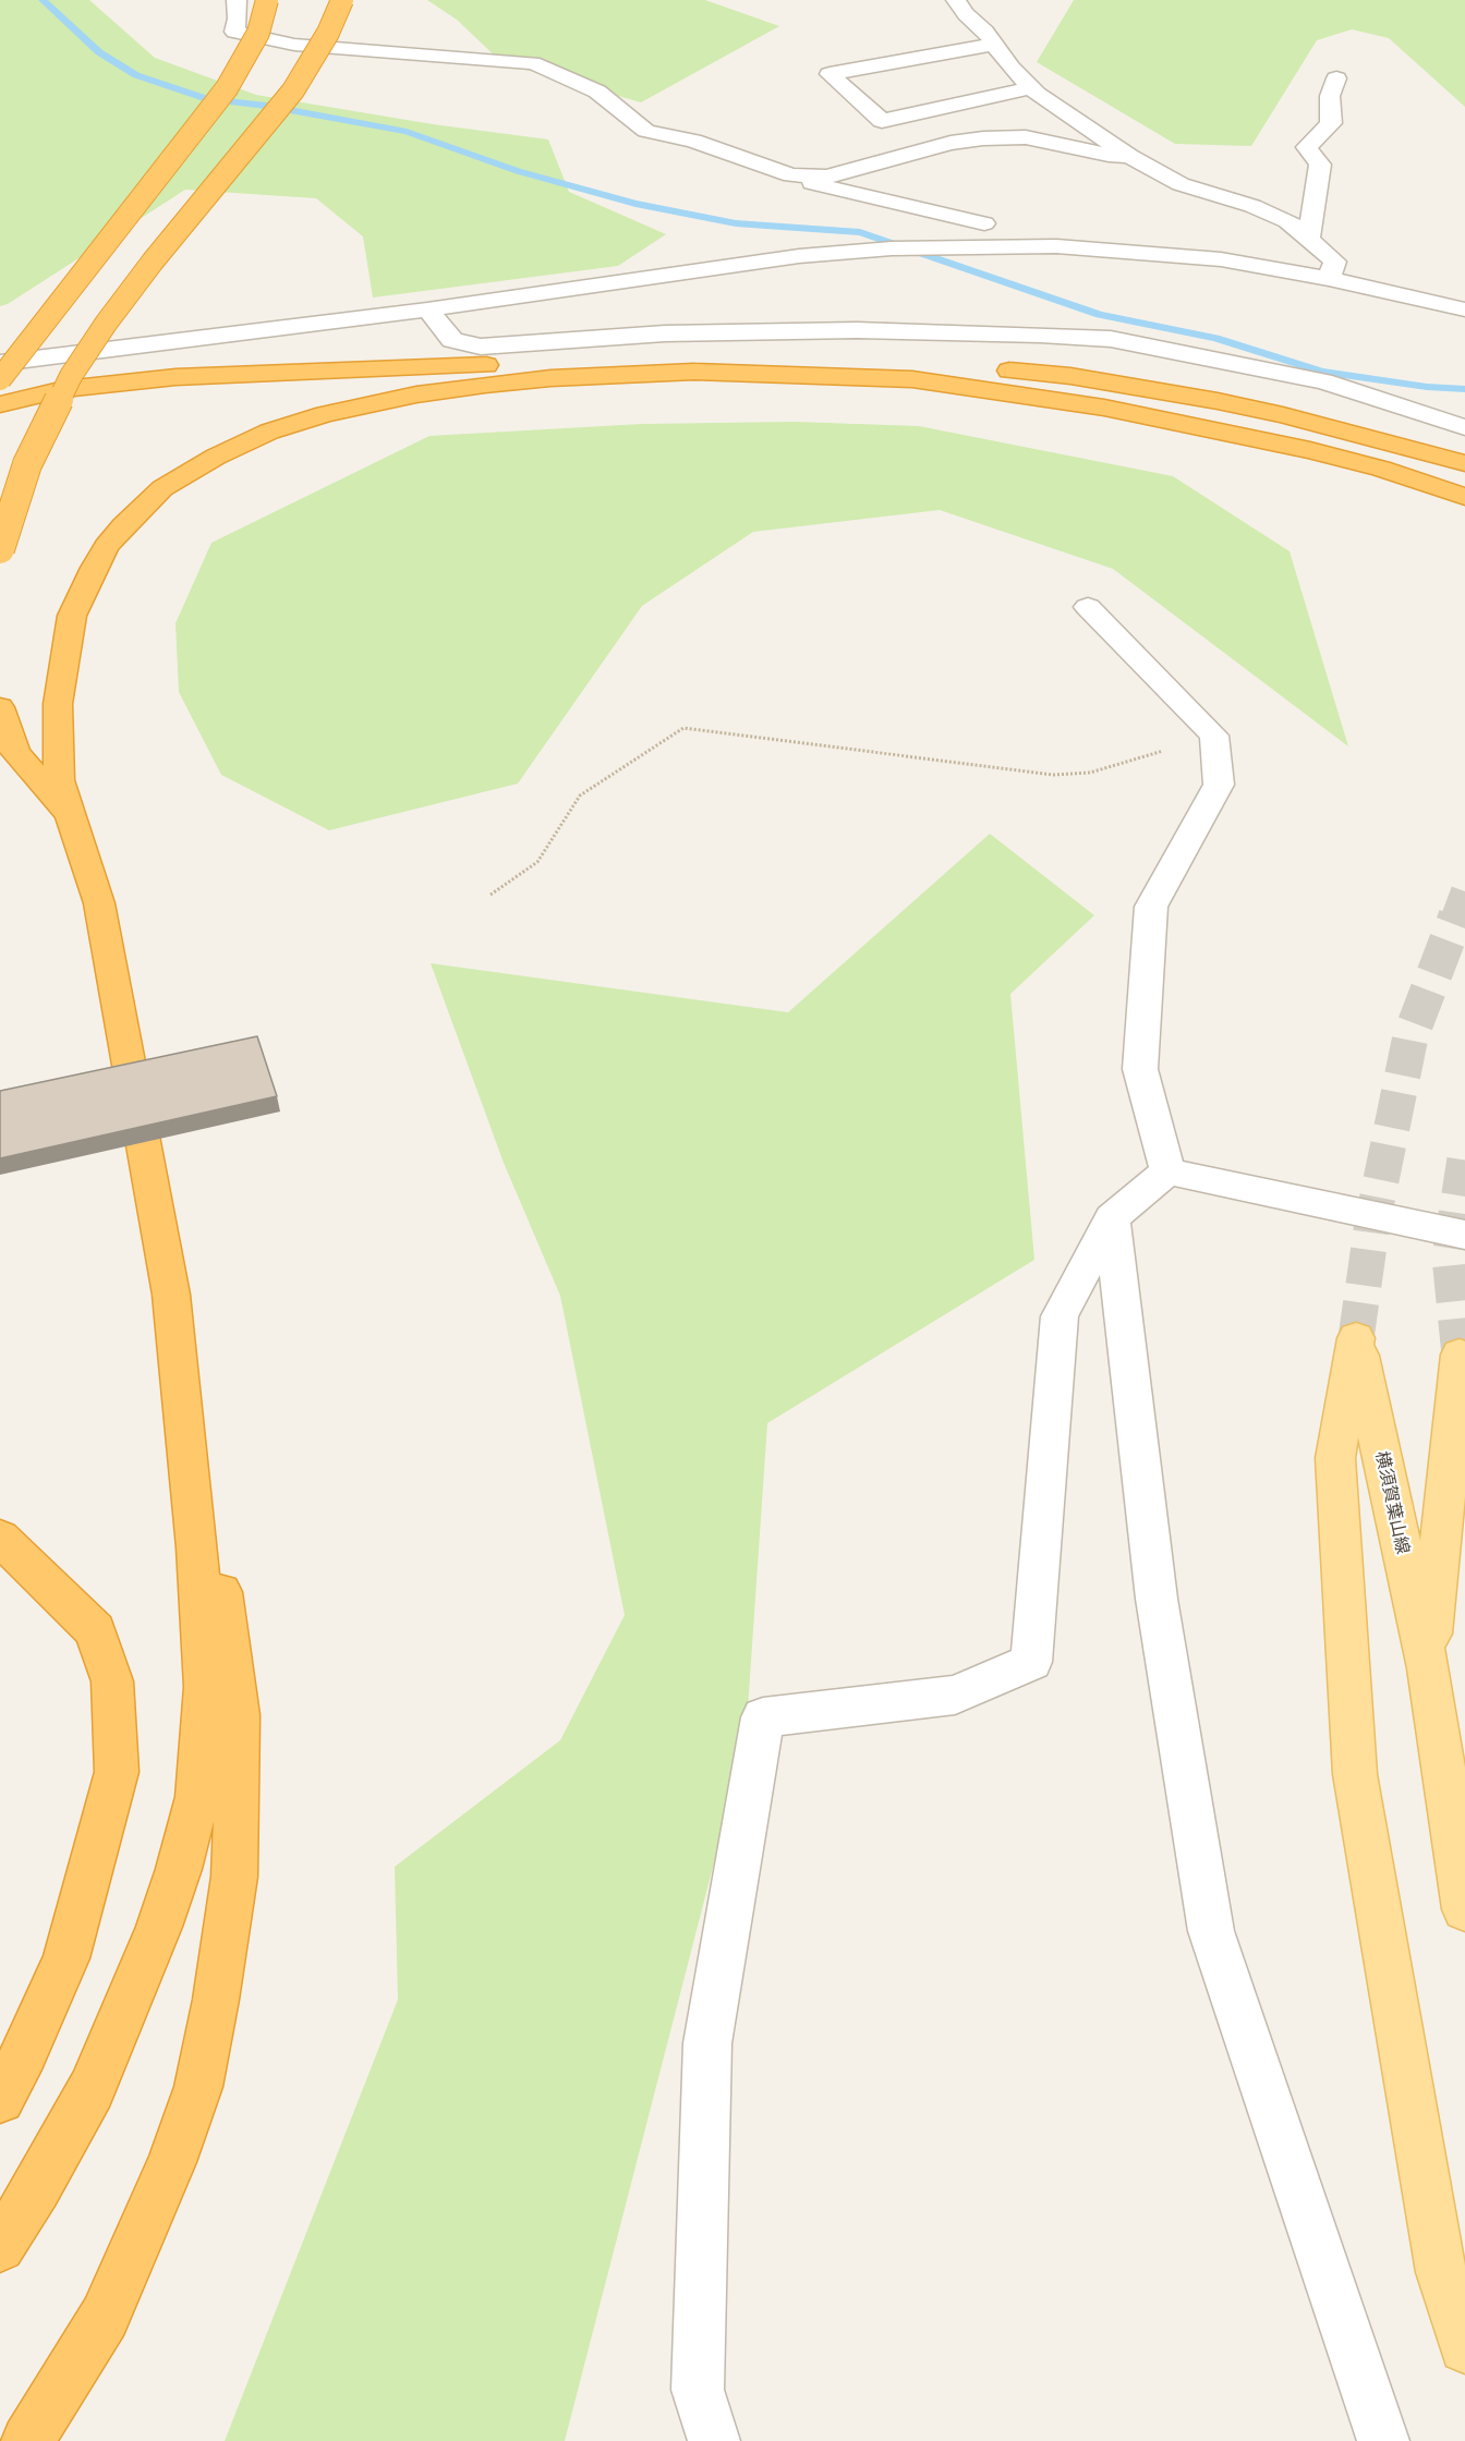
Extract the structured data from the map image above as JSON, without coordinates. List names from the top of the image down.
{
  "streets": {
    "main road": ["横須賀葉山線"]
  }
}
